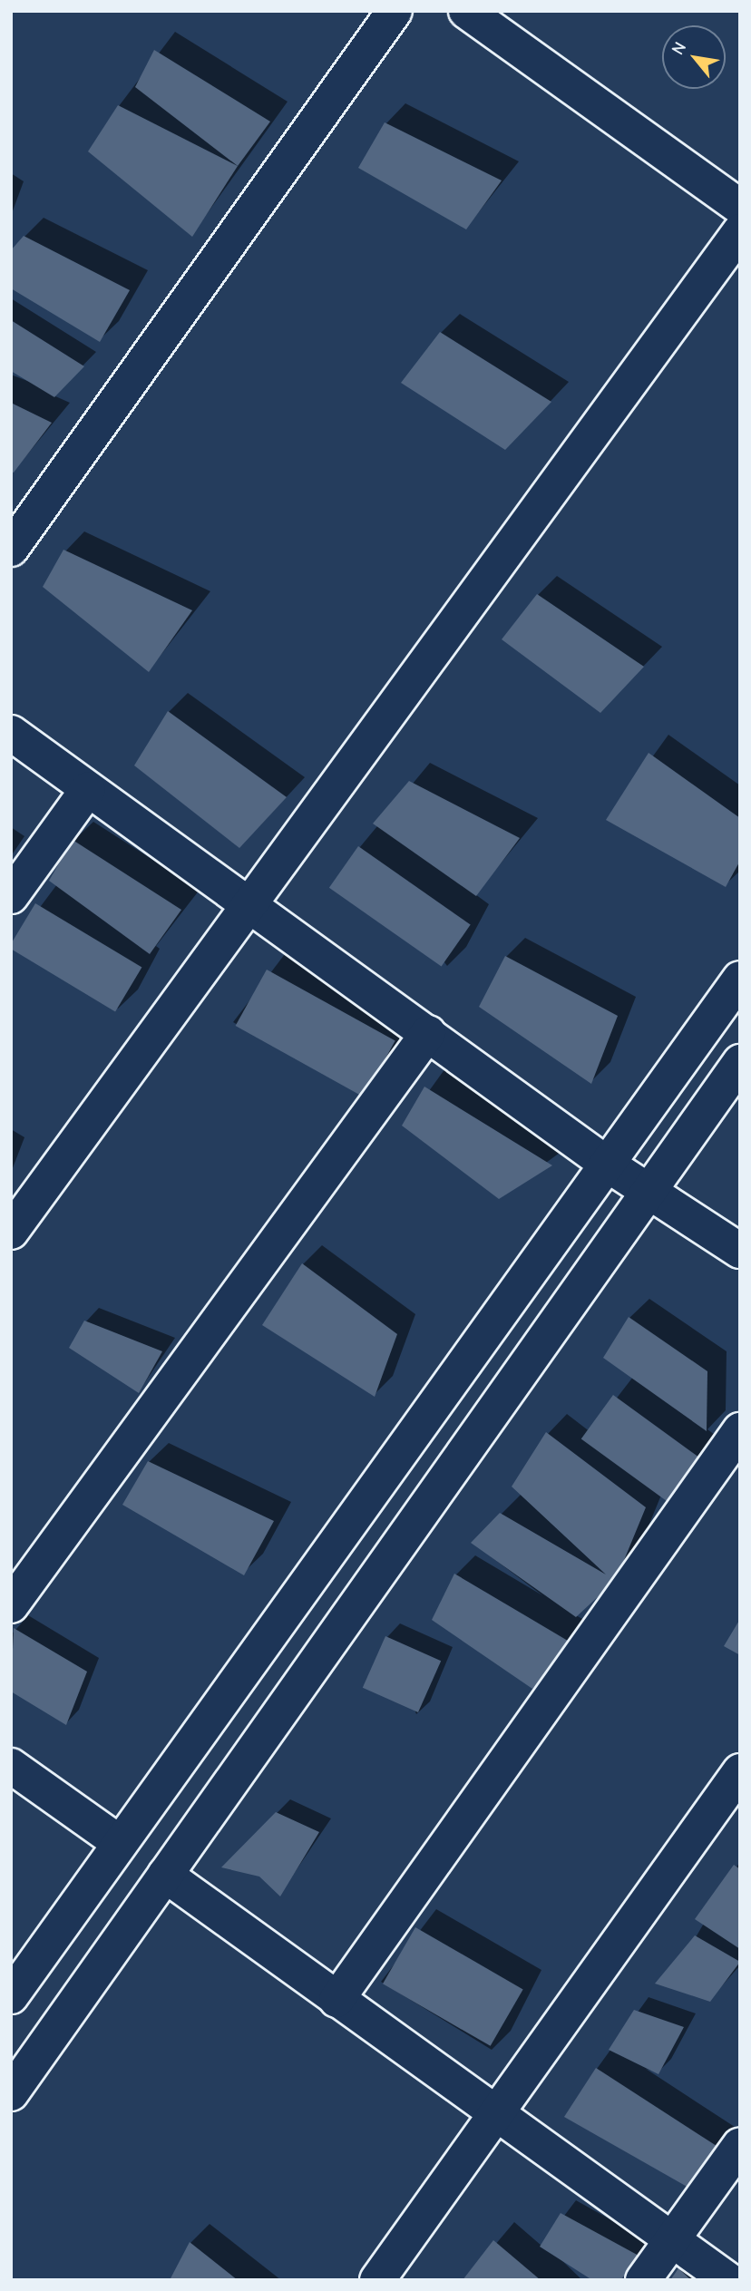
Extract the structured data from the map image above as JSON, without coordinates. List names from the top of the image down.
{
  "north": "top left"
}
